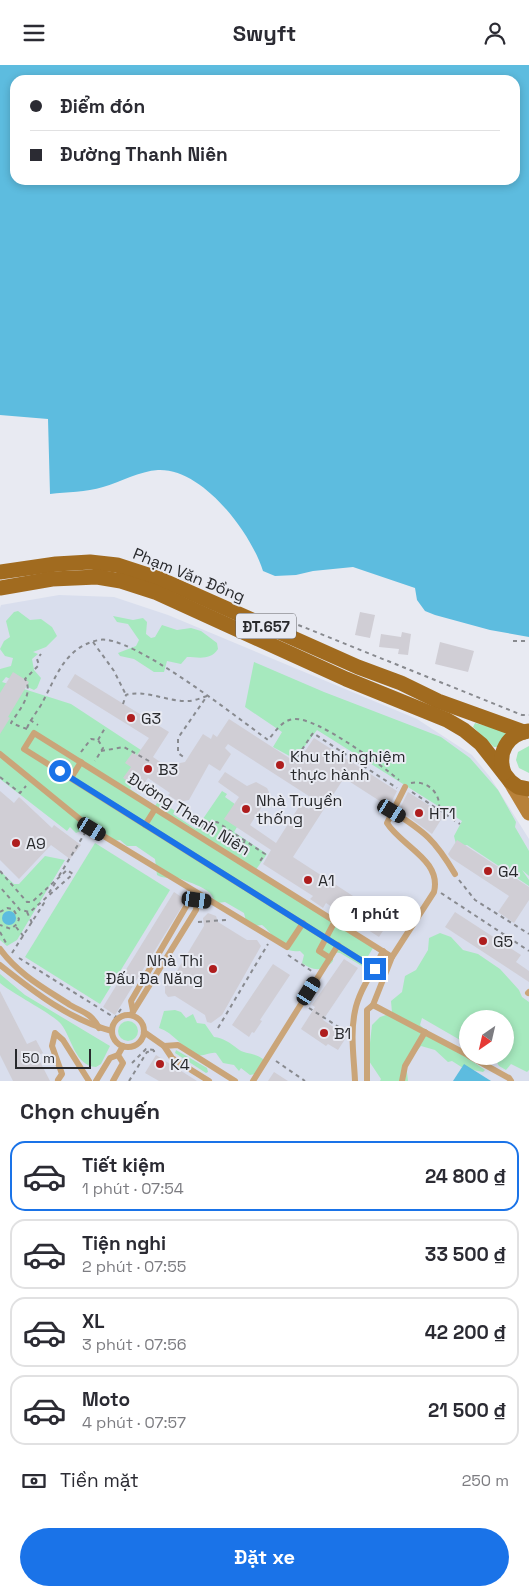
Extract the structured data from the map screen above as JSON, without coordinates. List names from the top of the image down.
{
  "streets": {
    "main road": ["Phạm Văn Đồng", "ĐT.657"],
    "lane": ["Đường Thanh Niên"]
  },
  "places": [
    "G3",
    "Khu thí nghiệm thực hành",
    "B3",
    "Nhà Truyền thống",
    "HT1",
    "A9",
    "G4",
    "A1",
    "G5",
    "Nhà Thi Đấu Đa Năng",
    "B1",
    "K4"
  ],
  "scale_bar": "50 m",
  "north": "bottom left",
  "page": {
    "header": "Swyft",
    "banner": ["Điểm đón", "Đường Thanh Niên"],
    "bubble": "1 phút",
    "scale": "50 m",
    "heading": "Chọn chuyến",
    "list": [
      {
        "name": "Tiết kiệm",
        "note": "1 phút · 07:54",
        "value": "24 800 ₫"
      },
      {
        "name": "Tiện nghi",
        "note": "2 phút · 07:55",
        "value": "33 500 ₫"
      },
      {
        "name": "XL",
        "note": "3 phút · 07:56",
        "value": "42 200 ₫"
      },
      {
        "name": "Moto",
        "note": "4 phút · 07:57",
        "value": "21 500 ₫"
      }
    ],
    "pay": ["Tiền mặt", "250 m"],
    "buttons": "Đặt xe"
  }
}
